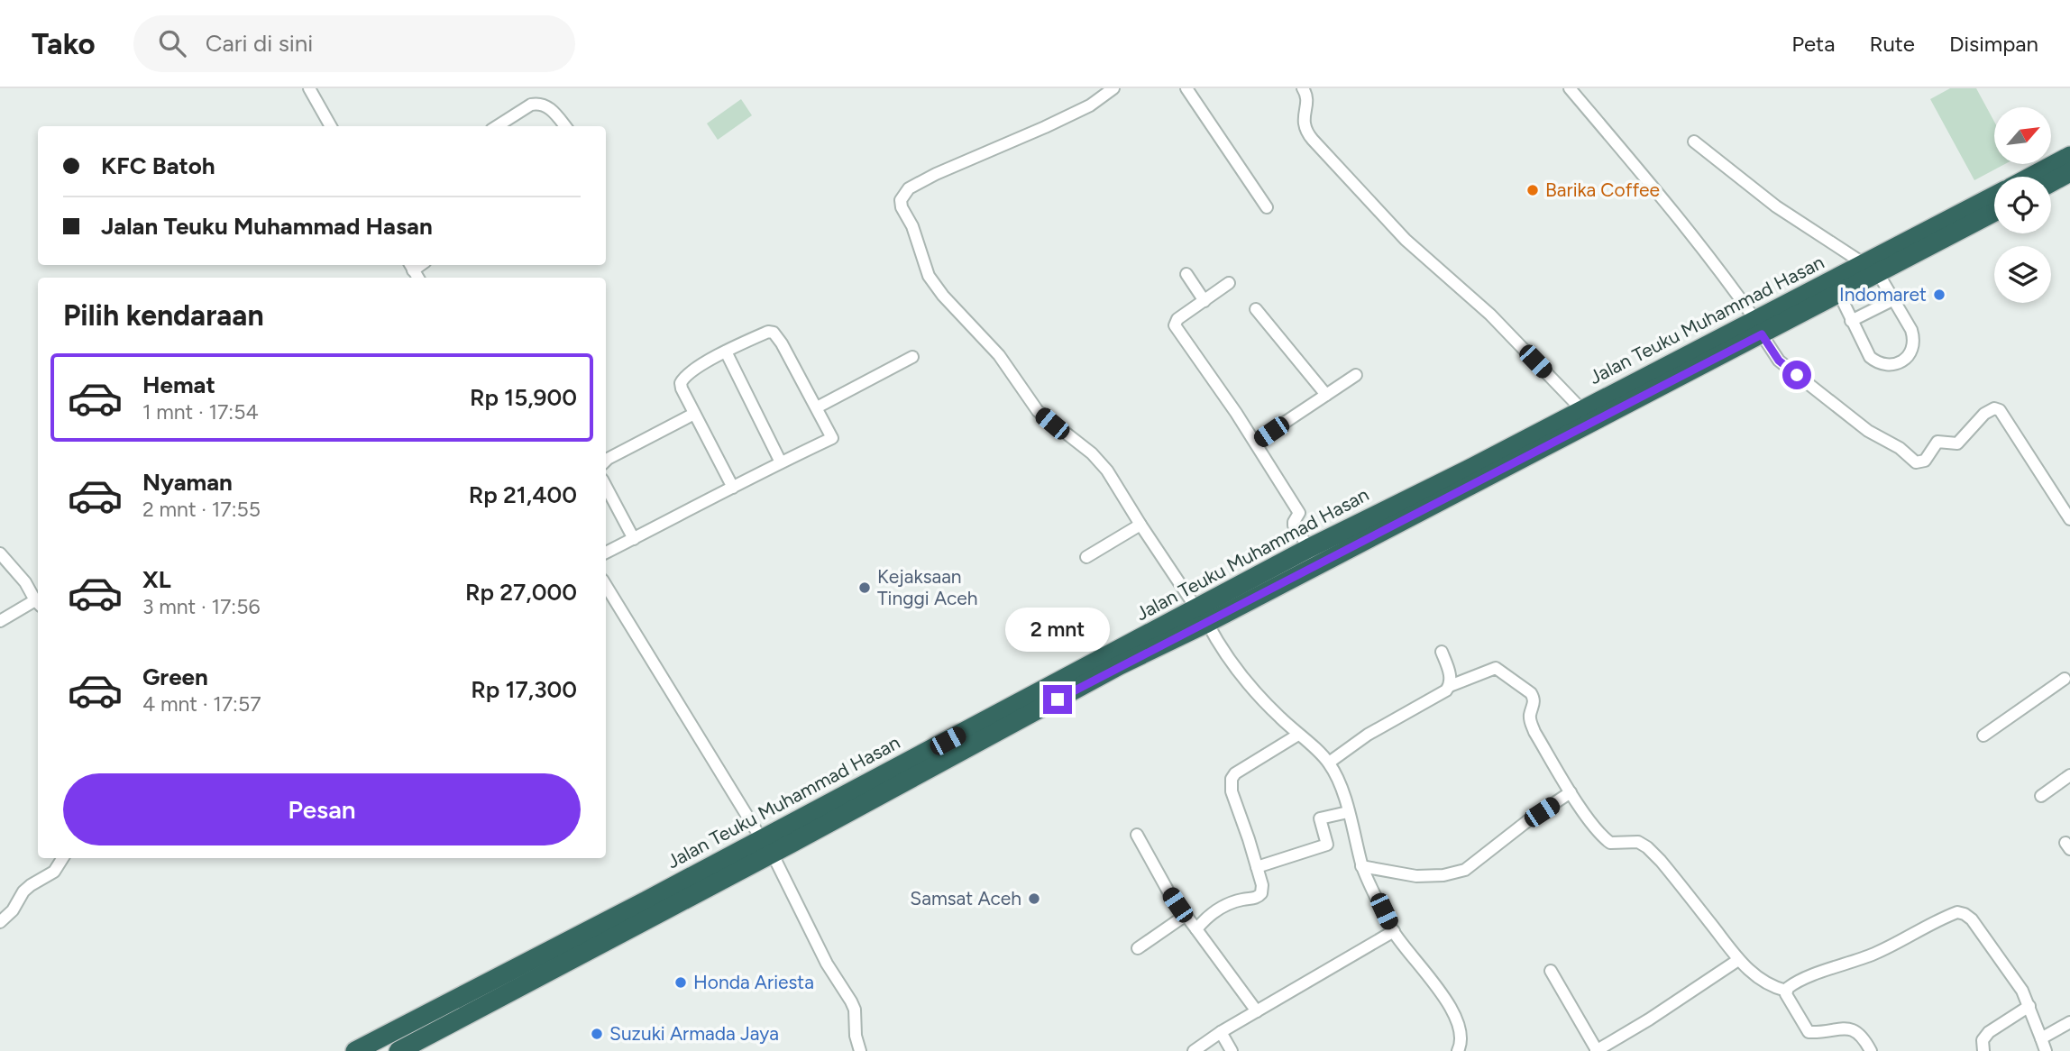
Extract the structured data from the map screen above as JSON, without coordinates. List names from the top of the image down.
{
  "streets": {
    "highway": ["Jalan Teuku Muhammad Hasan"]
  },
  "places": [
    "Barika Coffee",
    "Indomaret",
    "Kejaksaan Tinggi Aceh",
    "Samsat Aceh",
    "Honda Ariesta",
    "Suzuki Armada Jaya"
  ],
  "north": "top right",
  "page": {
    "header": "Tako",
    "search": "Cari di sini",
    "nav": ["Peta", "Rute", "Disimpan"],
    "banner": ["KFC Batoh", "Jalan Teuku Muhammad Hasan"],
    "heading": "Pilih kendaraan",
    "list": [
      {
        "name": "Hemat",
        "note": "1 mnt · 17:54",
        "value": "Rp 15,900"
      },
      {
        "name": "Nyaman",
        "note": "2 mnt · 17:55",
        "value": "Rp 21,400"
      },
      {
        "name": "XL",
        "note": "3 mnt · 17:56",
        "value": "Rp 27,000"
      },
      {
        "name": "Green",
        "note": "4 mnt · 17:57",
        "value": "Rp 17,300"
      }
    ],
    "bubble": "2 mnt",
    "buttons": "Pesan"
  }
}
